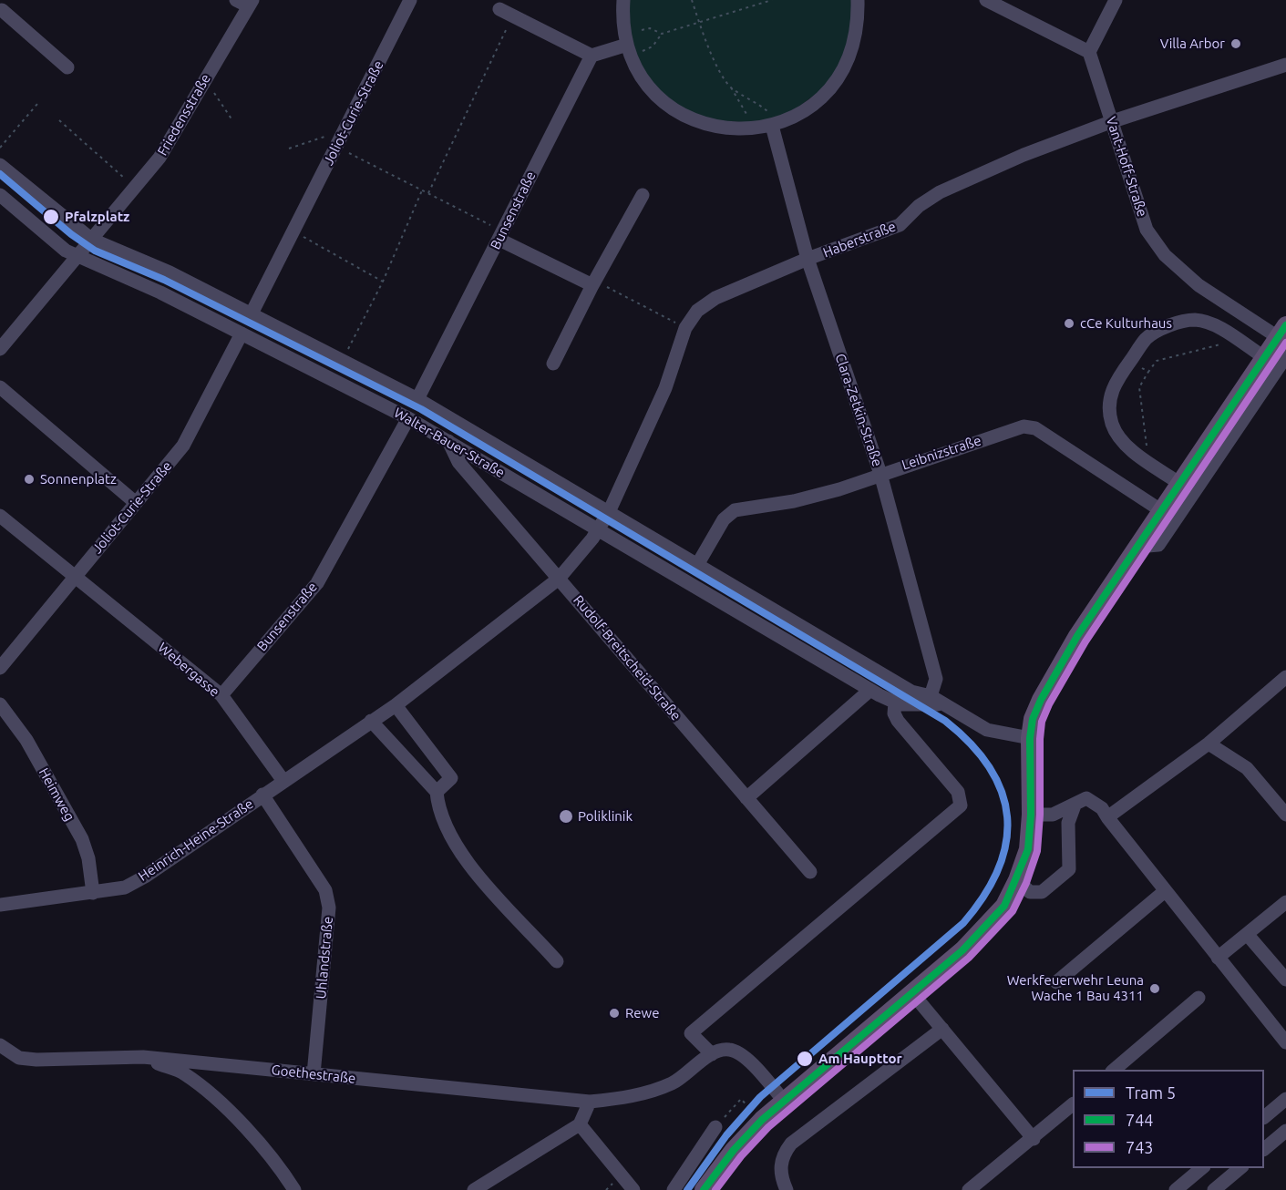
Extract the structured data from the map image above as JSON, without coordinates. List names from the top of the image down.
{
  "streets": {
    "street": [
      "Joliot-Curie-Straße",
      "Friedensstraße",
      "Vant-Hoff-Straße",
      "Bunsenstraße",
      "Haberstraße",
      "Clara-Zetkin-Straße",
      "Walter-Bauer-Straße",
      "Leibnizstraße",
      "Rudolf-Breitscheid-Straße",
      "Webergasse",
      "Heimweg",
      "Heinrich-Heine-Straße",
      "Uhlandstraße",
      "Goethestraße"
    ]
  },
  "crossings": [
    ["Joliot-Curie-Straße", "Walter-Bauer-Straße"],
    ["Joliot-Curie-Straße", "Webergasse"],
    ["Friedensstraße", "Walter-Bauer-Straße"],
    ["Vant-Hoff-Straße", "Haberstraße"],
    ["Bunsenstraße", "Walter-Bauer-Straße"],
    ["Bunsenstraße", "Webergasse"],
    ["Haberstraße", "Clara-Zetkin-Straße"],
    ["Haberstraße", "Walter-Bauer-Straße"],
    ["Haberstraße", "Heinrich-Heine-Straße"],
    ["Clara-Zetkin-Straße", "Walter-Bauer-Straße"],
    ["Clara-Zetkin-Straße", "Leibnizstraße"],
    ["Walter-Bauer-Straße", "Leibnizstraße"],
    ["Walter-Bauer-Straße", "Rudolf-Breitscheid-Straße"],
    ["Walter-Bauer-Straße", "Heinrich-Heine-Straße"],
    ["Rudolf-Breitscheid-Straße", "Heinrich-Heine-Straße"],
    ["Webergasse", "Heinrich-Heine-Straße"],
    ["Heimweg", "Heinrich-Heine-Straße"],
    ["Heinrich-Heine-Straße", "Uhlandstraße"],
    ["Uhlandstraße", "Goethestraße"]
  ],
  "places": [
    "Villa Arbor",
    "Pfalzplatz",
    "cCe Kulturhaus",
    "Sonnenplatz",
    "Poliklinik",
    "Werkfeuerwehr Leuna Wache 1 Bau 4311",
    "Rewe",
    "Am Haupttor"
  ],
  "lines": ["tram line 5", "transit line 744", "transit line 743"],
  "legend": ["Tram 5", "744", "743"]
}
